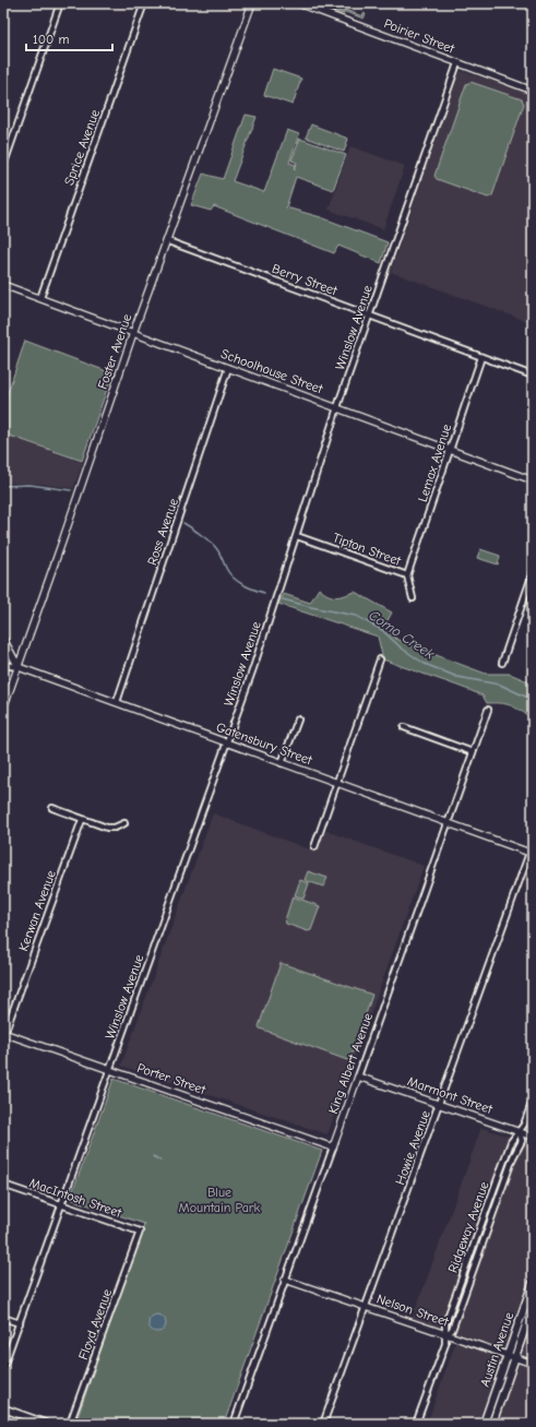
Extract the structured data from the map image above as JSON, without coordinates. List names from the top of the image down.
{
  "streets": {
    "main road": ["Austin Avenue"],
    "street": [
      "Poirier Street",
      "Sprice Avenue",
      "Berry Street",
      "Winslow Avenue",
      "Foster Avenue",
      "Schoolhouse Street",
      "Lemax Avenue",
      "Ross Avenue",
      "Tipton Street",
      "Gatensbury Street",
      "Kerwan Avenue",
      "King Albert Avenue",
      "Porter Street",
      "Marmont Street",
      "Howie Avenue",
      "MacIntosh Street",
      "Ridgeway Avenue",
      "Nelson Street",
      "Floyd Avenue"
    ]
  },
  "crossings": [
    ["Poirier Street", "Winslow Avenue"],
    ["Sprice Avenue", "Schoolhouse Street"],
    ["Berry Street", "Winslow Avenue"],
    ["Berry Street", "Foster Avenue"],
    ["Berry Street", "Lemax Avenue"],
    ["Winslow Avenue", "Schoolhouse Street"],
    ["Winslow Avenue", "Tipton Street"],
    ["Winslow Avenue", "Gatensbury Street"],
    ["Winslow Avenue", "Porter Street"],
    ["Winslow Avenue", "MacIntosh Street"],
    ["Foster Avenue", "Schoolhouse Street"],
    ["Foster Avenue", "Gatensbury Street"],
    ["Schoolhouse Street", "Lemax Avenue"],
    ["Schoolhouse Street", "Ross Avenue"],
    ["Lemax Avenue", "Tipton Street"],
    ["Ross Avenue", "Gatensbury Street"],
    ["Gatensbury Street", "King Albert Avenue"],
    ["Gatensbury Street", "Howie Avenue"],
    ["Kerwan Avenue", "Porter Street"],
    ["King Albert Avenue", "Porter Street"],
    ["King Albert Avenue", "Marmont Street"],
    ["King Albert Avenue", "Nelson Street"],
    ["Marmont Street", "Howie Avenue"],
    ["Marmont Street", "Ridgeway Avenue"],
    ["Howie Avenue", "Nelson Street"],
    ["MacIntosh Street", "Floyd Avenue"],
    ["Ridgeway Avenue", "Nelson Street"],
    ["Nelson Street", "Austin Avenue"]
  ],
  "water": ["Como Creek"],
  "parks": ["Blue Mountain Park"],
  "scale_bar": "100 m"
}
